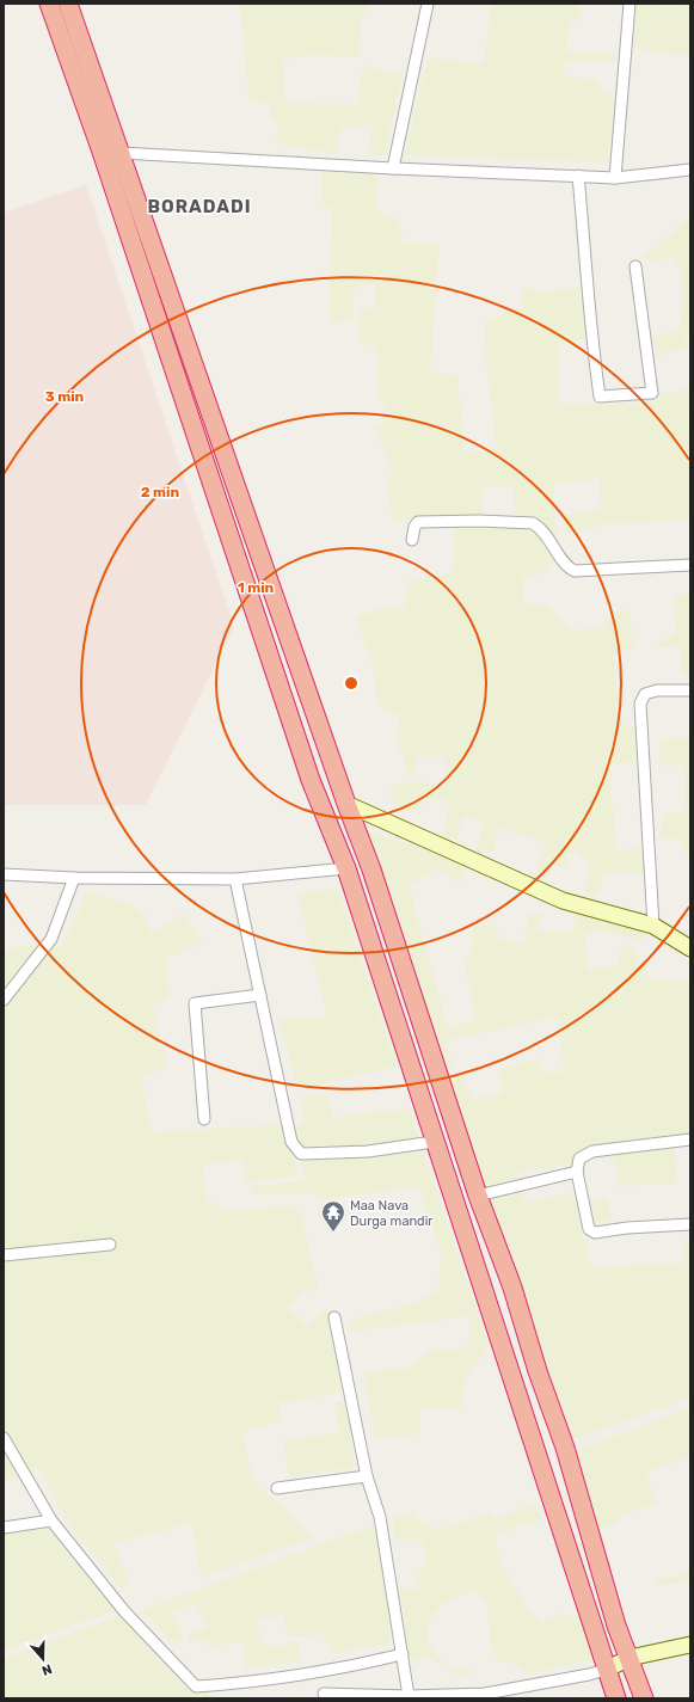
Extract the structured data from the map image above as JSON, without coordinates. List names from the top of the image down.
{
  "districts": ["BORADADI"],
  "places": {
    "temple": ["Maa Nava Durga mandir"]
  },
  "north": "bottom",
  "rings": ["3 min", "2 min", "1 min"]
}
